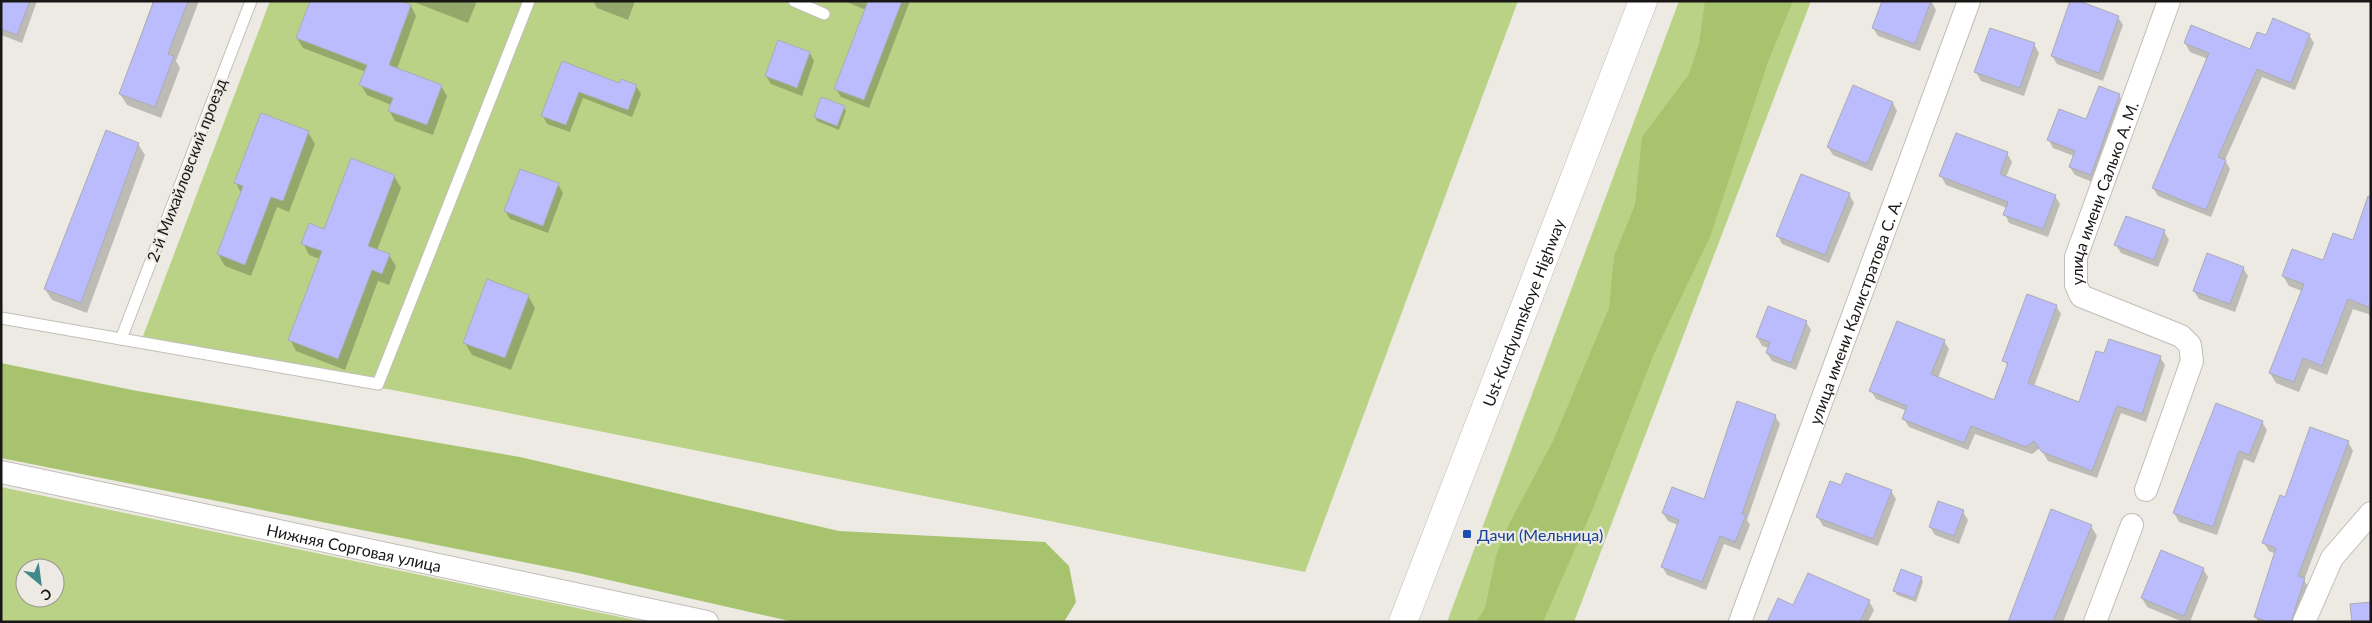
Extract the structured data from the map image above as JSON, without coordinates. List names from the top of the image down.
{
  "streets": {
    "main road": ["Ust-Kurdyumskoye Highway"],
    "street": ["улица имени Салько А. М.", "улица имени Калистратова С. А.", "Нижняя Сорговая улица"],
    "lane": ["2-й Михайловский проезд"]
  },
  "places": {
    "transit": ["Дачи (Мельница)"]
  },
  "north": "bottom right"
}
